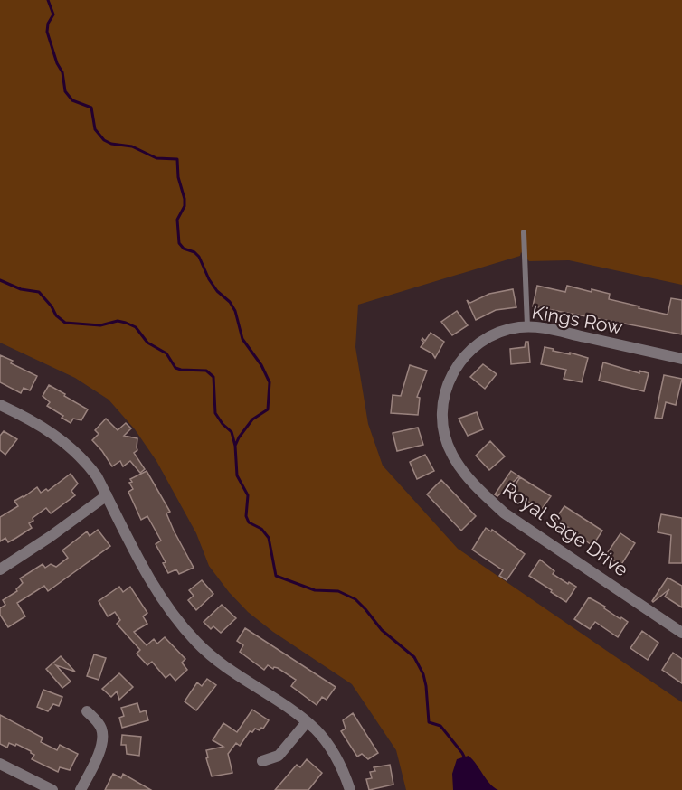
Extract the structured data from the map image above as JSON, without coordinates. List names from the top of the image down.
{
  "streets": {
    "street": ["Kings Row", "Royal Sage Drive"]
  },
  "crossings": [
    ["Kings Row", "Royal Sage Drive"]
  ]
}
